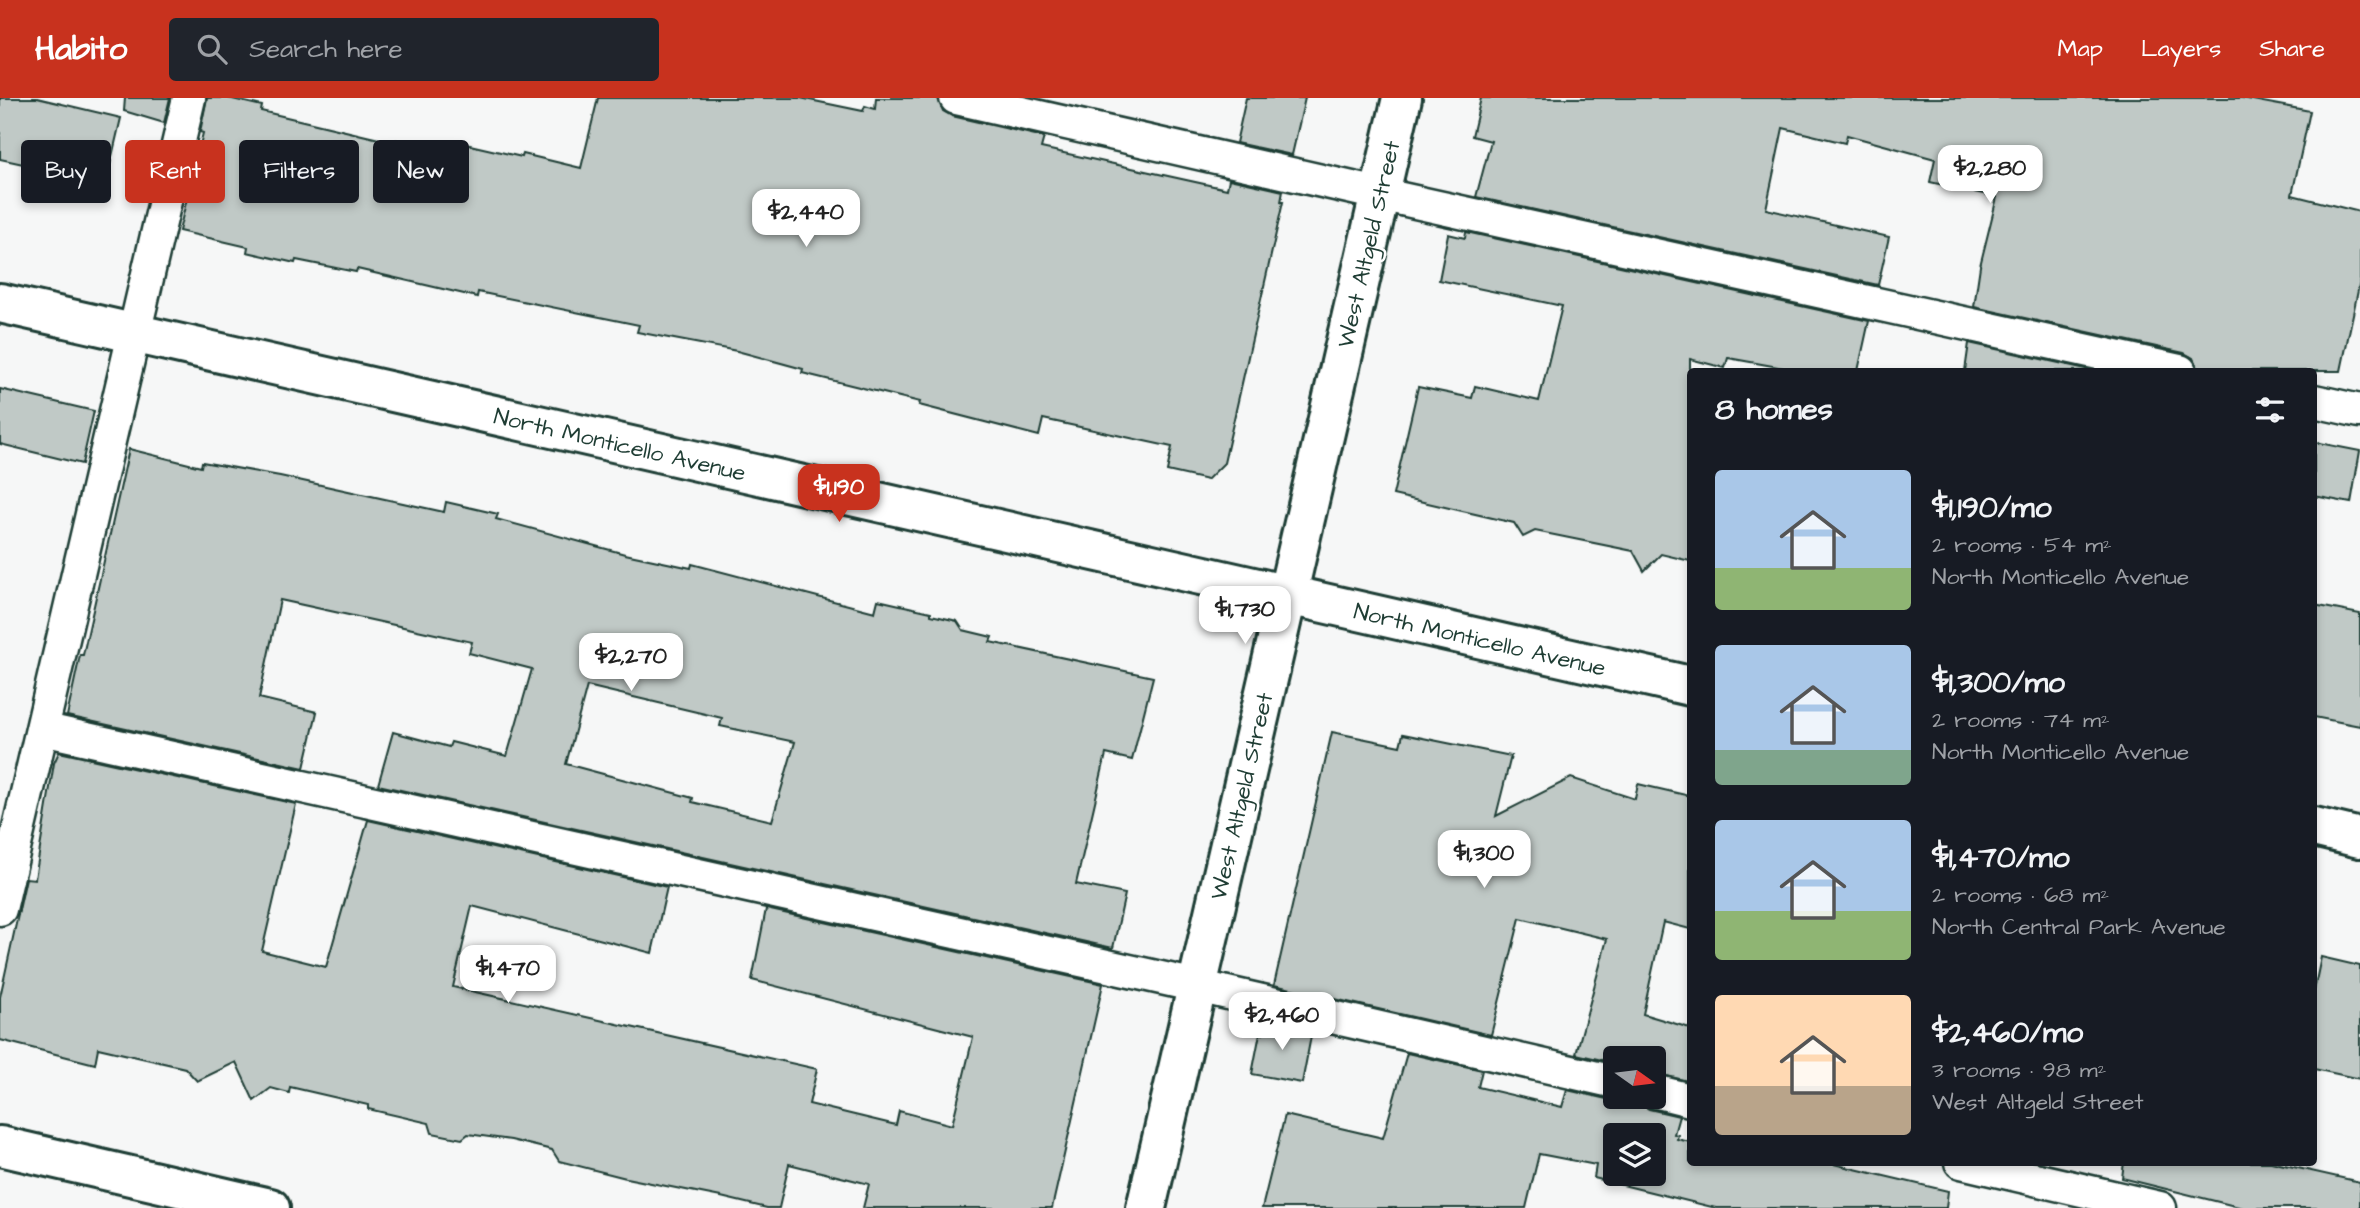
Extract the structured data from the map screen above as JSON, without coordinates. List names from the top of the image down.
{
  "streets": {
    "street": ["West Altgeld Street", "North Monticello Avenue"]
  },
  "crossings": [
    ["West Altgeld Street", "North Monticello Avenue"]
  ],
  "north": "right",
  "page": {
    "header": "Habito",
    "search": "Search here",
    "nav": ["Map", "Layers", "Share"],
    "chip": [
      "Buy",
      "Rent",
      "Filters",
      "New"
    ],
    "price": [
      "$2,280",
      "$2,440",
      "$1,190",
      "$1,730",
      "$2,270",
      "$1,300",
      "$1,470",
      "$2,460"
    ],
    "heading": "8 homes",
    "list": [
      {
        "name": "$1,190/mo",
        "note": "2 rooms · 54 m² · North Monticello Avenue"
      },
      {
        "name": "$1,300/mo",
        "note": "2 rooms · 74 m² · North Monticello Avenue"
      },
      {
        "name": "$1,470/mo",
        "note": "2 rooms · 68 m² · North Central Park Avenue"
      },
      {
        "name": "$2,460/mo",
        "note": "3 rooms · 98 m² · West Altgeld Street"
      }
    ]
  }
}
